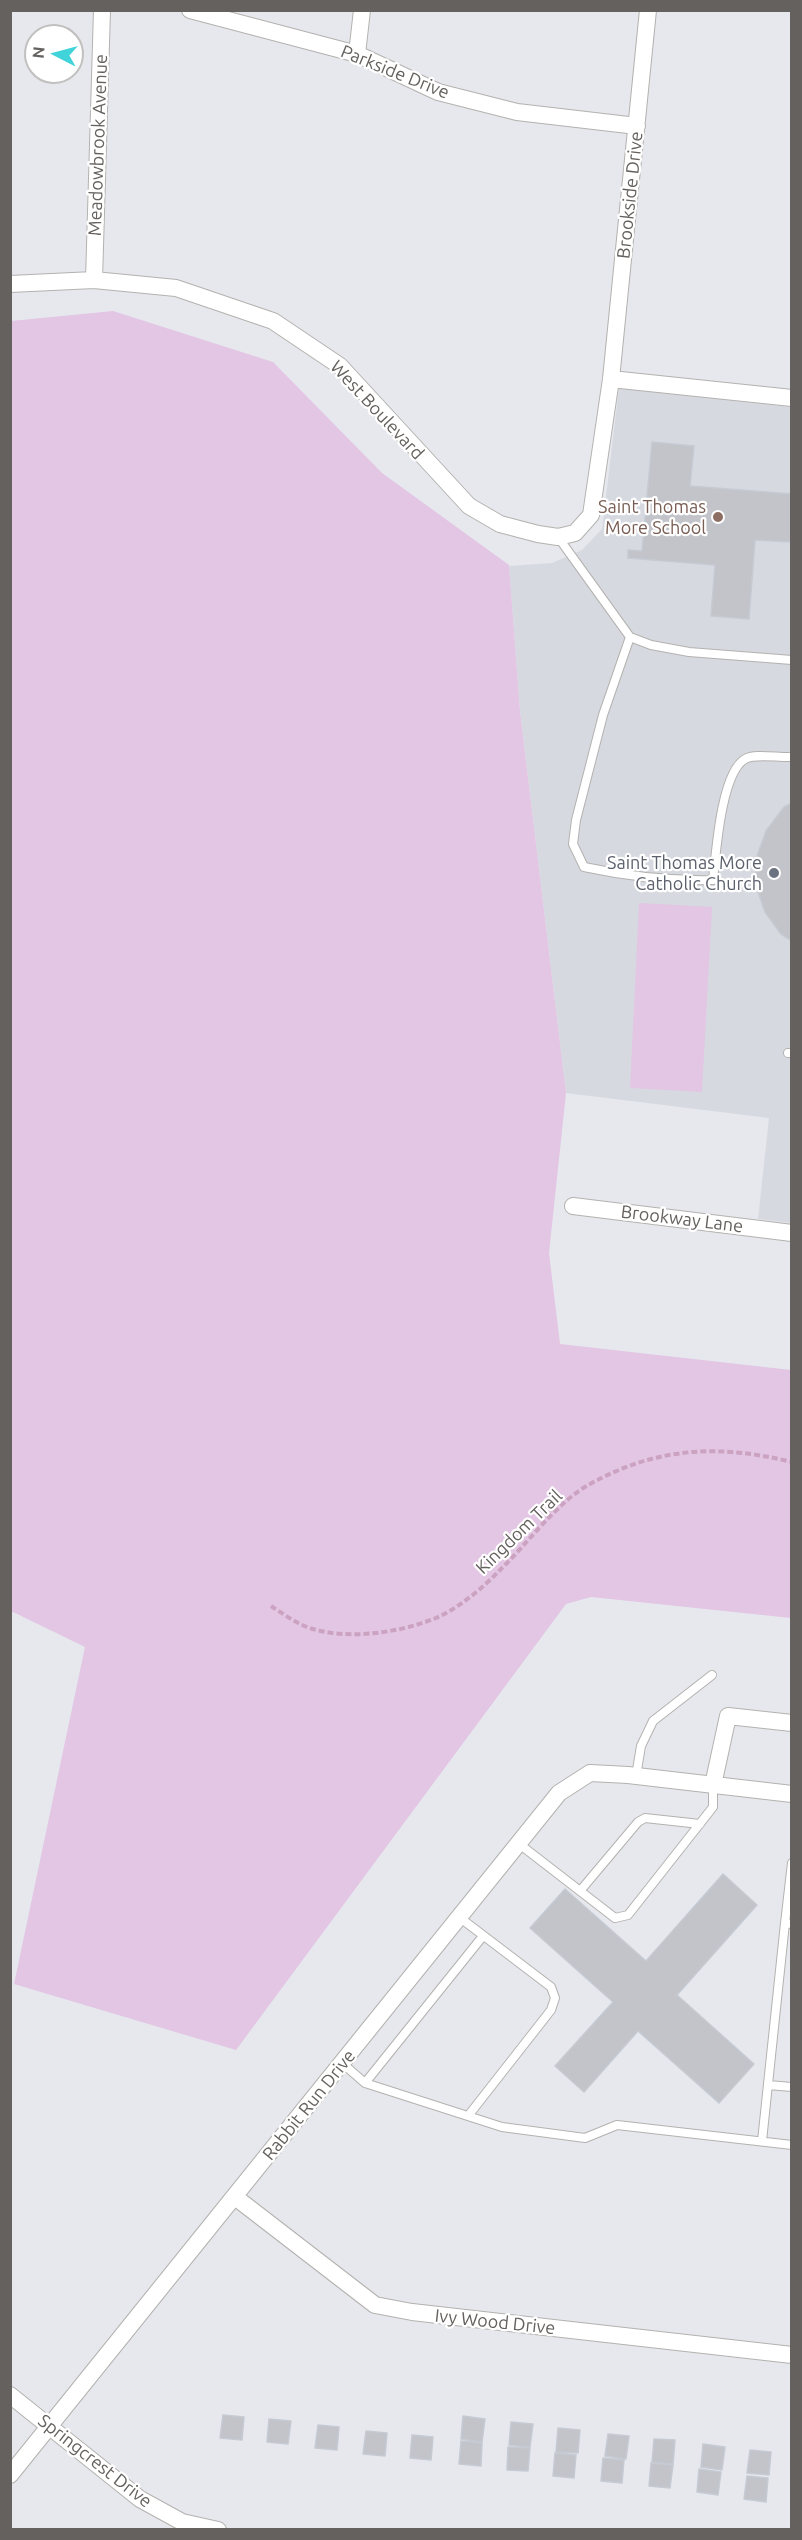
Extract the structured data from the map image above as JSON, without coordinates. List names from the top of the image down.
{
  "streets": {
    "street": [
      "Parkside Drive",
      "Meadowbrook Avenue",
      "Brookside Drive",
      "West Boulevard",
      "Brookway Lane",
      "Rabbit Run Drive",
      "Ivy Wood Drive",
      "Springcrest Drive"
    ],
    "path": ["Kingdom Trail"]
  },
  "crossings": [
    ["Parkside Drive", "Brookside Drive"],
    ["Meadowbrook Avenue", "West Boulevard"],
    ["Rabbit Run Drive", "Ivy Wood Drive"],
    ["Rabbit Run Drive", "Springcrest Drive"]
  ],
  "places": ["Saint Thomas More School", "Saint Thomas More Catholic Church"],
  "north": "left"
}
